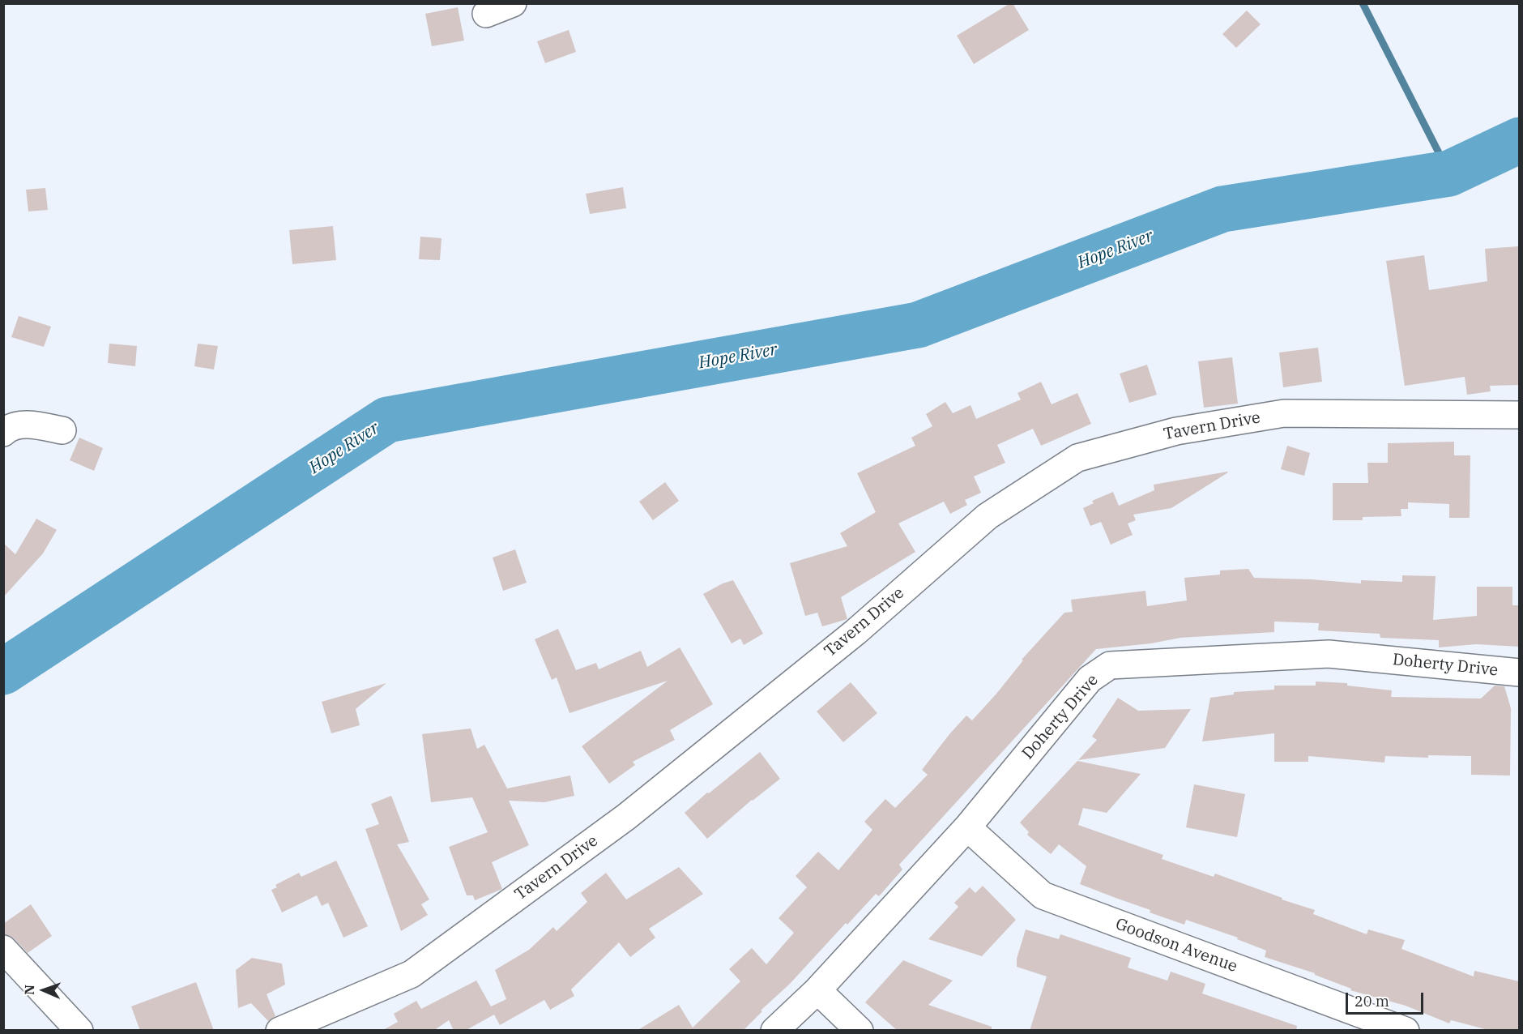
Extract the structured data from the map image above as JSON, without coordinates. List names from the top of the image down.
{
  "streets": {
    "street": ["Tavern Drive", "Doherty Drive", "Goodson Avenue"]
  },
  "crossings": [
    ["Doherty Drive", "Goodson Avenue"]
  ],
  "water": ["Hope River"],
  "scale_bar": "20 m",
  "north": "left"
}
